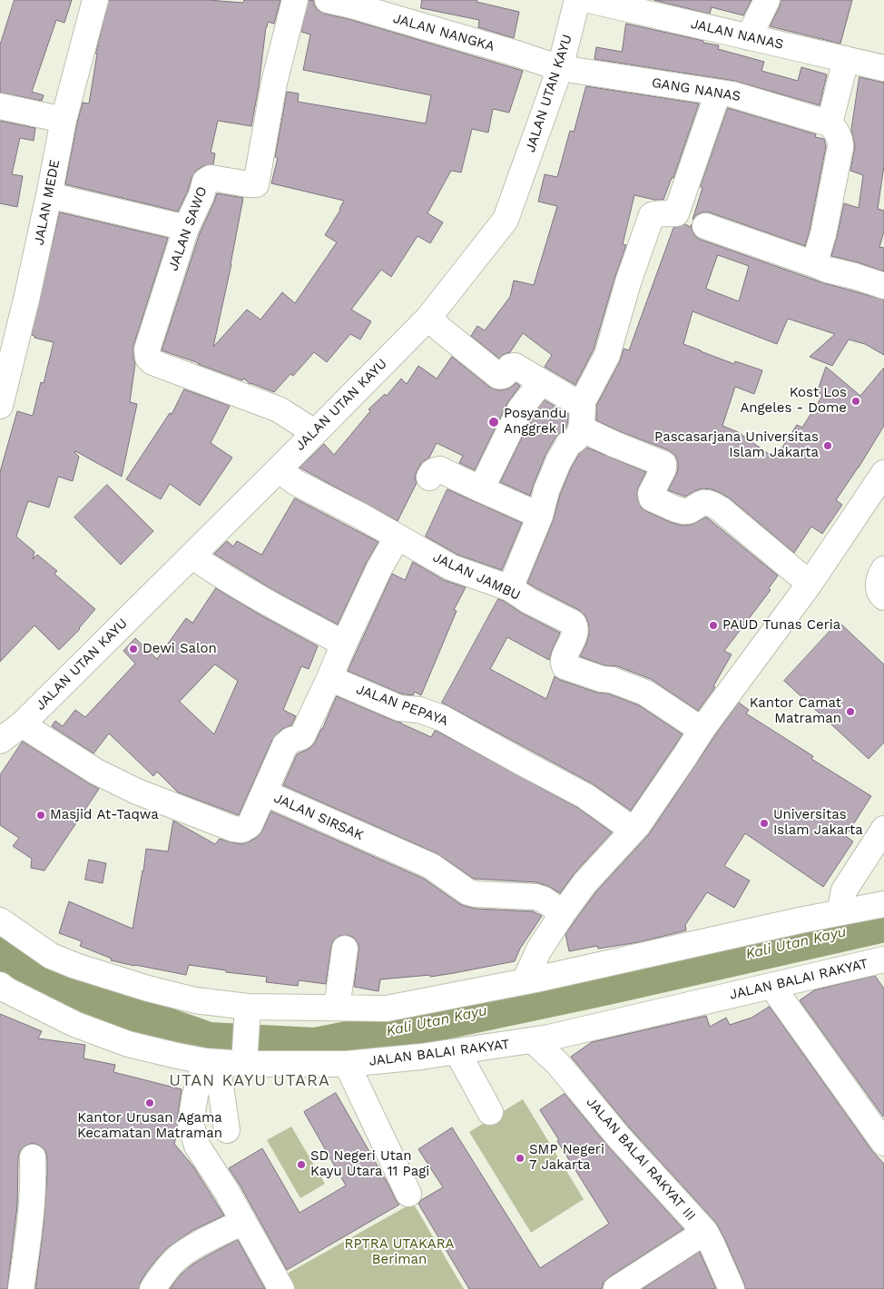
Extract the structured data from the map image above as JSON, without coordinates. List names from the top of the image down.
{
  "streets": {
    "street": [
      "JALAN NANGKA",
      "JALAN NANAS",
      "GANG NANAS",
      "JALAN UTAN KAYU",
      "JALAN MEDE",
      "JALAN SAWO",
      "JALAN JAMBU",
      "JALAN PEPAYA",
      "JALAN SIRSAK",
      "JALAN BALAI RAKYAT",
      "JALAN BALAI RAKYAT III"
    ]
  },
  "crossings": [
    ["JALAN NANGKA", "GANG NANAS"],
    ["JALAN NANGKA", "JALAN UTAN KAYU"],
    ["GANG NANAS", "JALAN UTAN KAYU"],
    ["JALAN UTAN KAYU", "JALAN SAWO"],
    ["JALAN UTAN KAYU", "JALAN JAMBU"],
    ["JALAN UTAN KAYU", "JALAN SIRSAK"],
    ["JALAN BALAI RAKYAT", "JALAN BALAI RAKYAT III"]
  ],
  "districts": ["UTAN KAYU UTARA"],
  "water": ["Kali Utan Kayu"],
  "parks": ["RPTRA UTAKARA Beriman"],
  "places": [
    "Kost Los Angeles - Dome",
    "Posyandu Anggrek I",
    "Pascasarjana Universitas Islam Jakarta",
    "PAUD Tunas Ceria",
    "Dewi Salon",
    "Kantor Camat Matraman",
    "Masjid At-Taqwa",
    "Universitas Islam Jakarta",
    "Kantor Urusan Agama Kecamatan Matraman",
    "SMP Negeri 7 Jakarta",
    "SD Negeri Utan Kayu Utara 11 Pagi"
  ]
}
